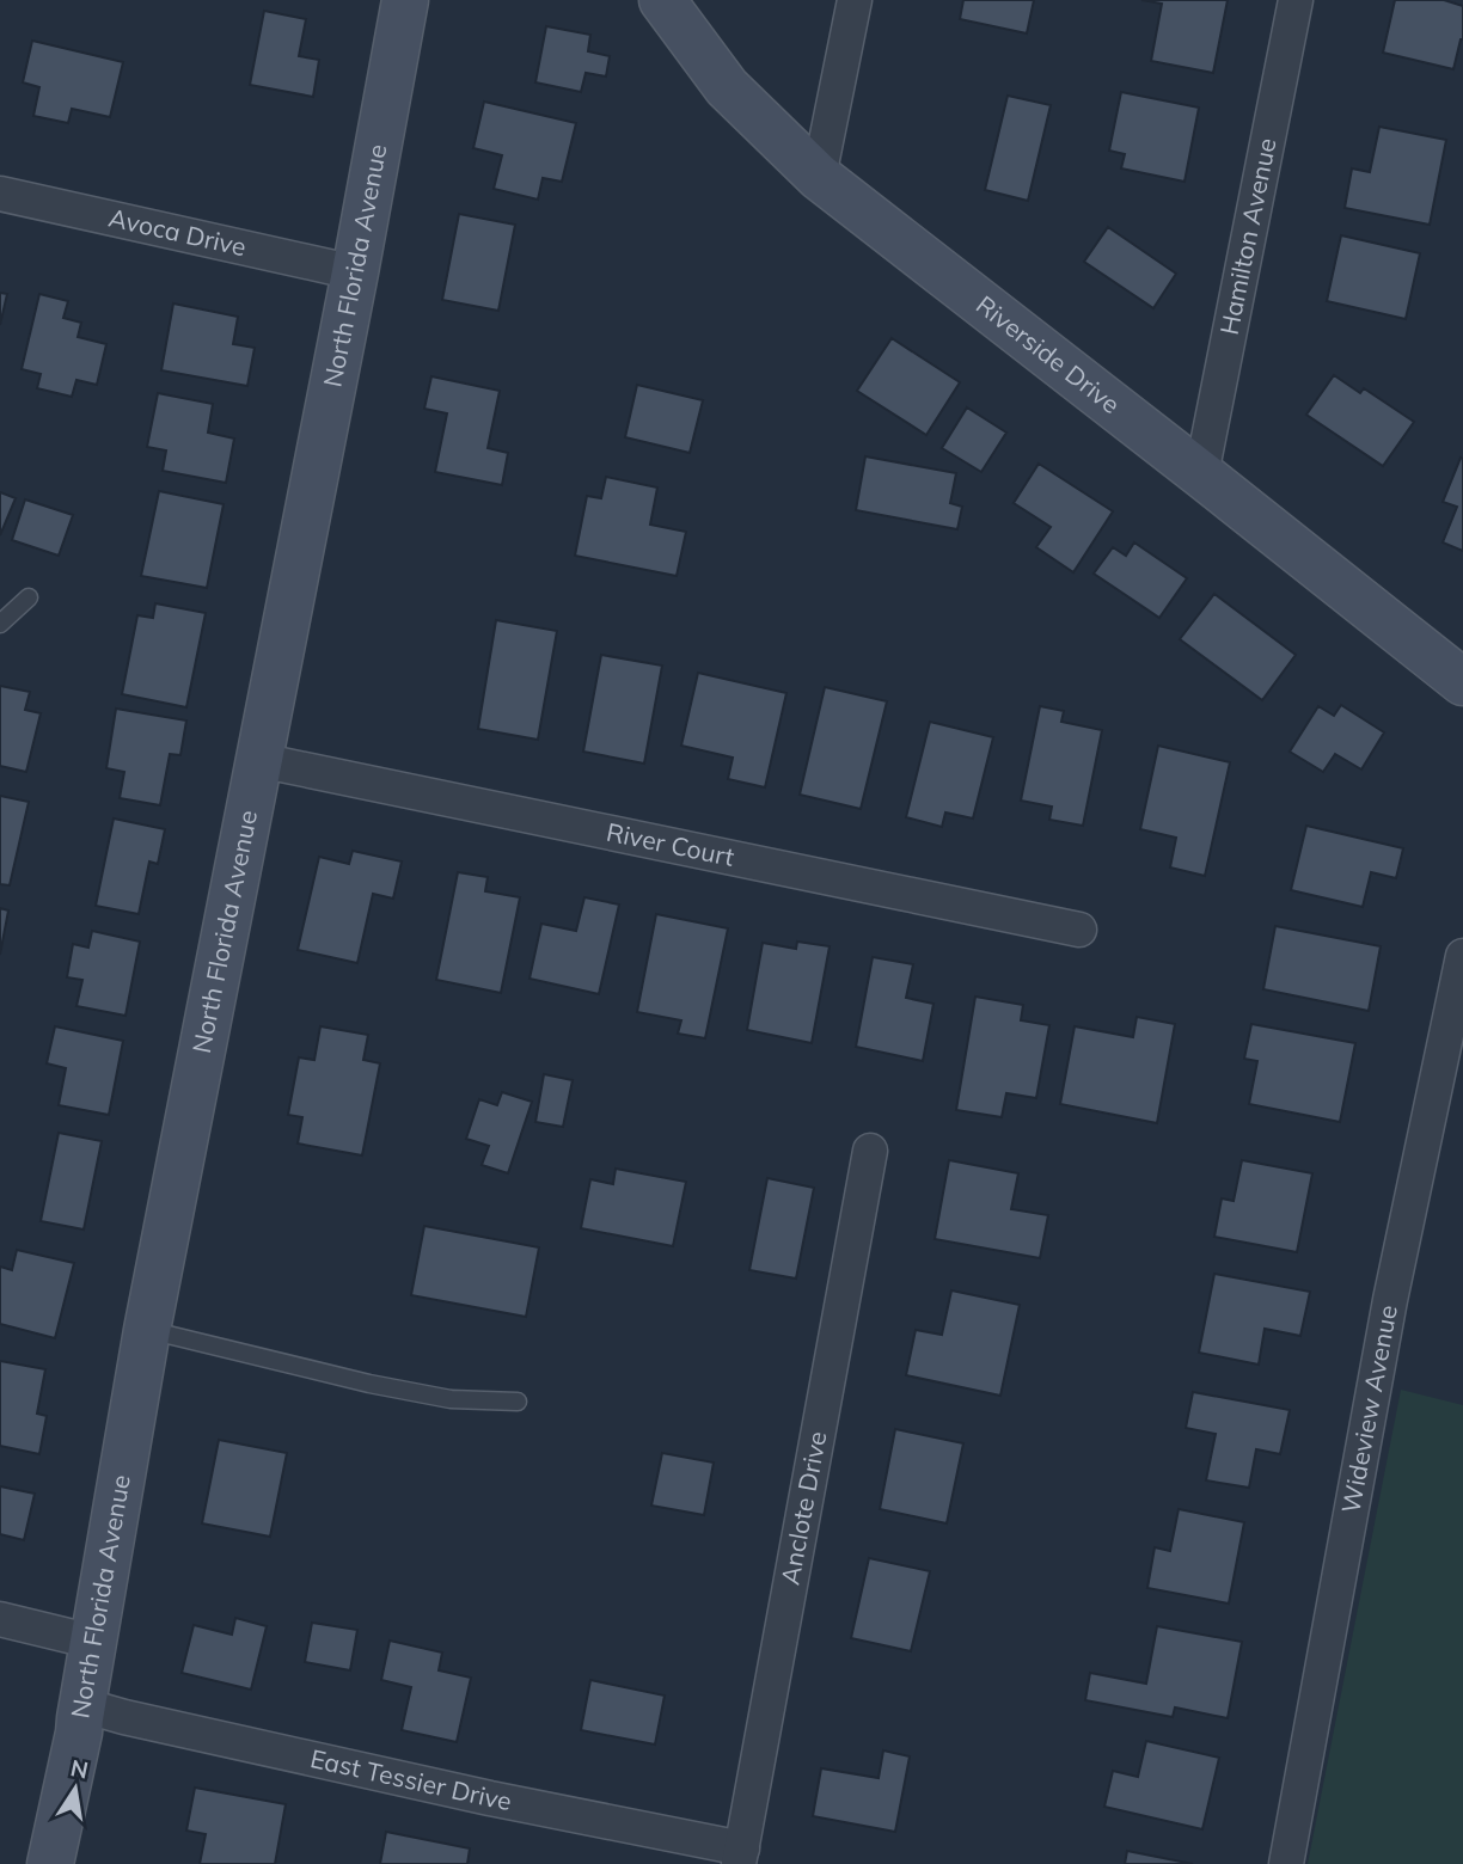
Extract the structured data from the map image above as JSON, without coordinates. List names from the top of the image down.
{
  "streets": {
    "street": [
      "Avoca Drive",
      "Hamilton Avenue",
      "North Florida Avenue",
      "Riverside Drive",
      "River Court",
      "Wideview Avenue",
      "Anclote Drive",
      "East Tessier Drive"
    ]
  },
  "crossings": [
    ["Avoca Drive", "North Florida Avenue"],
    ["Hamilton Avenue", "Riverside Drive"],
    ["North Florida Avenue", "River Court"],
    ["North Florida Avenue", "East Tessier Drive"],
    ["Anclote Drive", "East Tessier Drive"]
  ],
  "north": "top"
}
